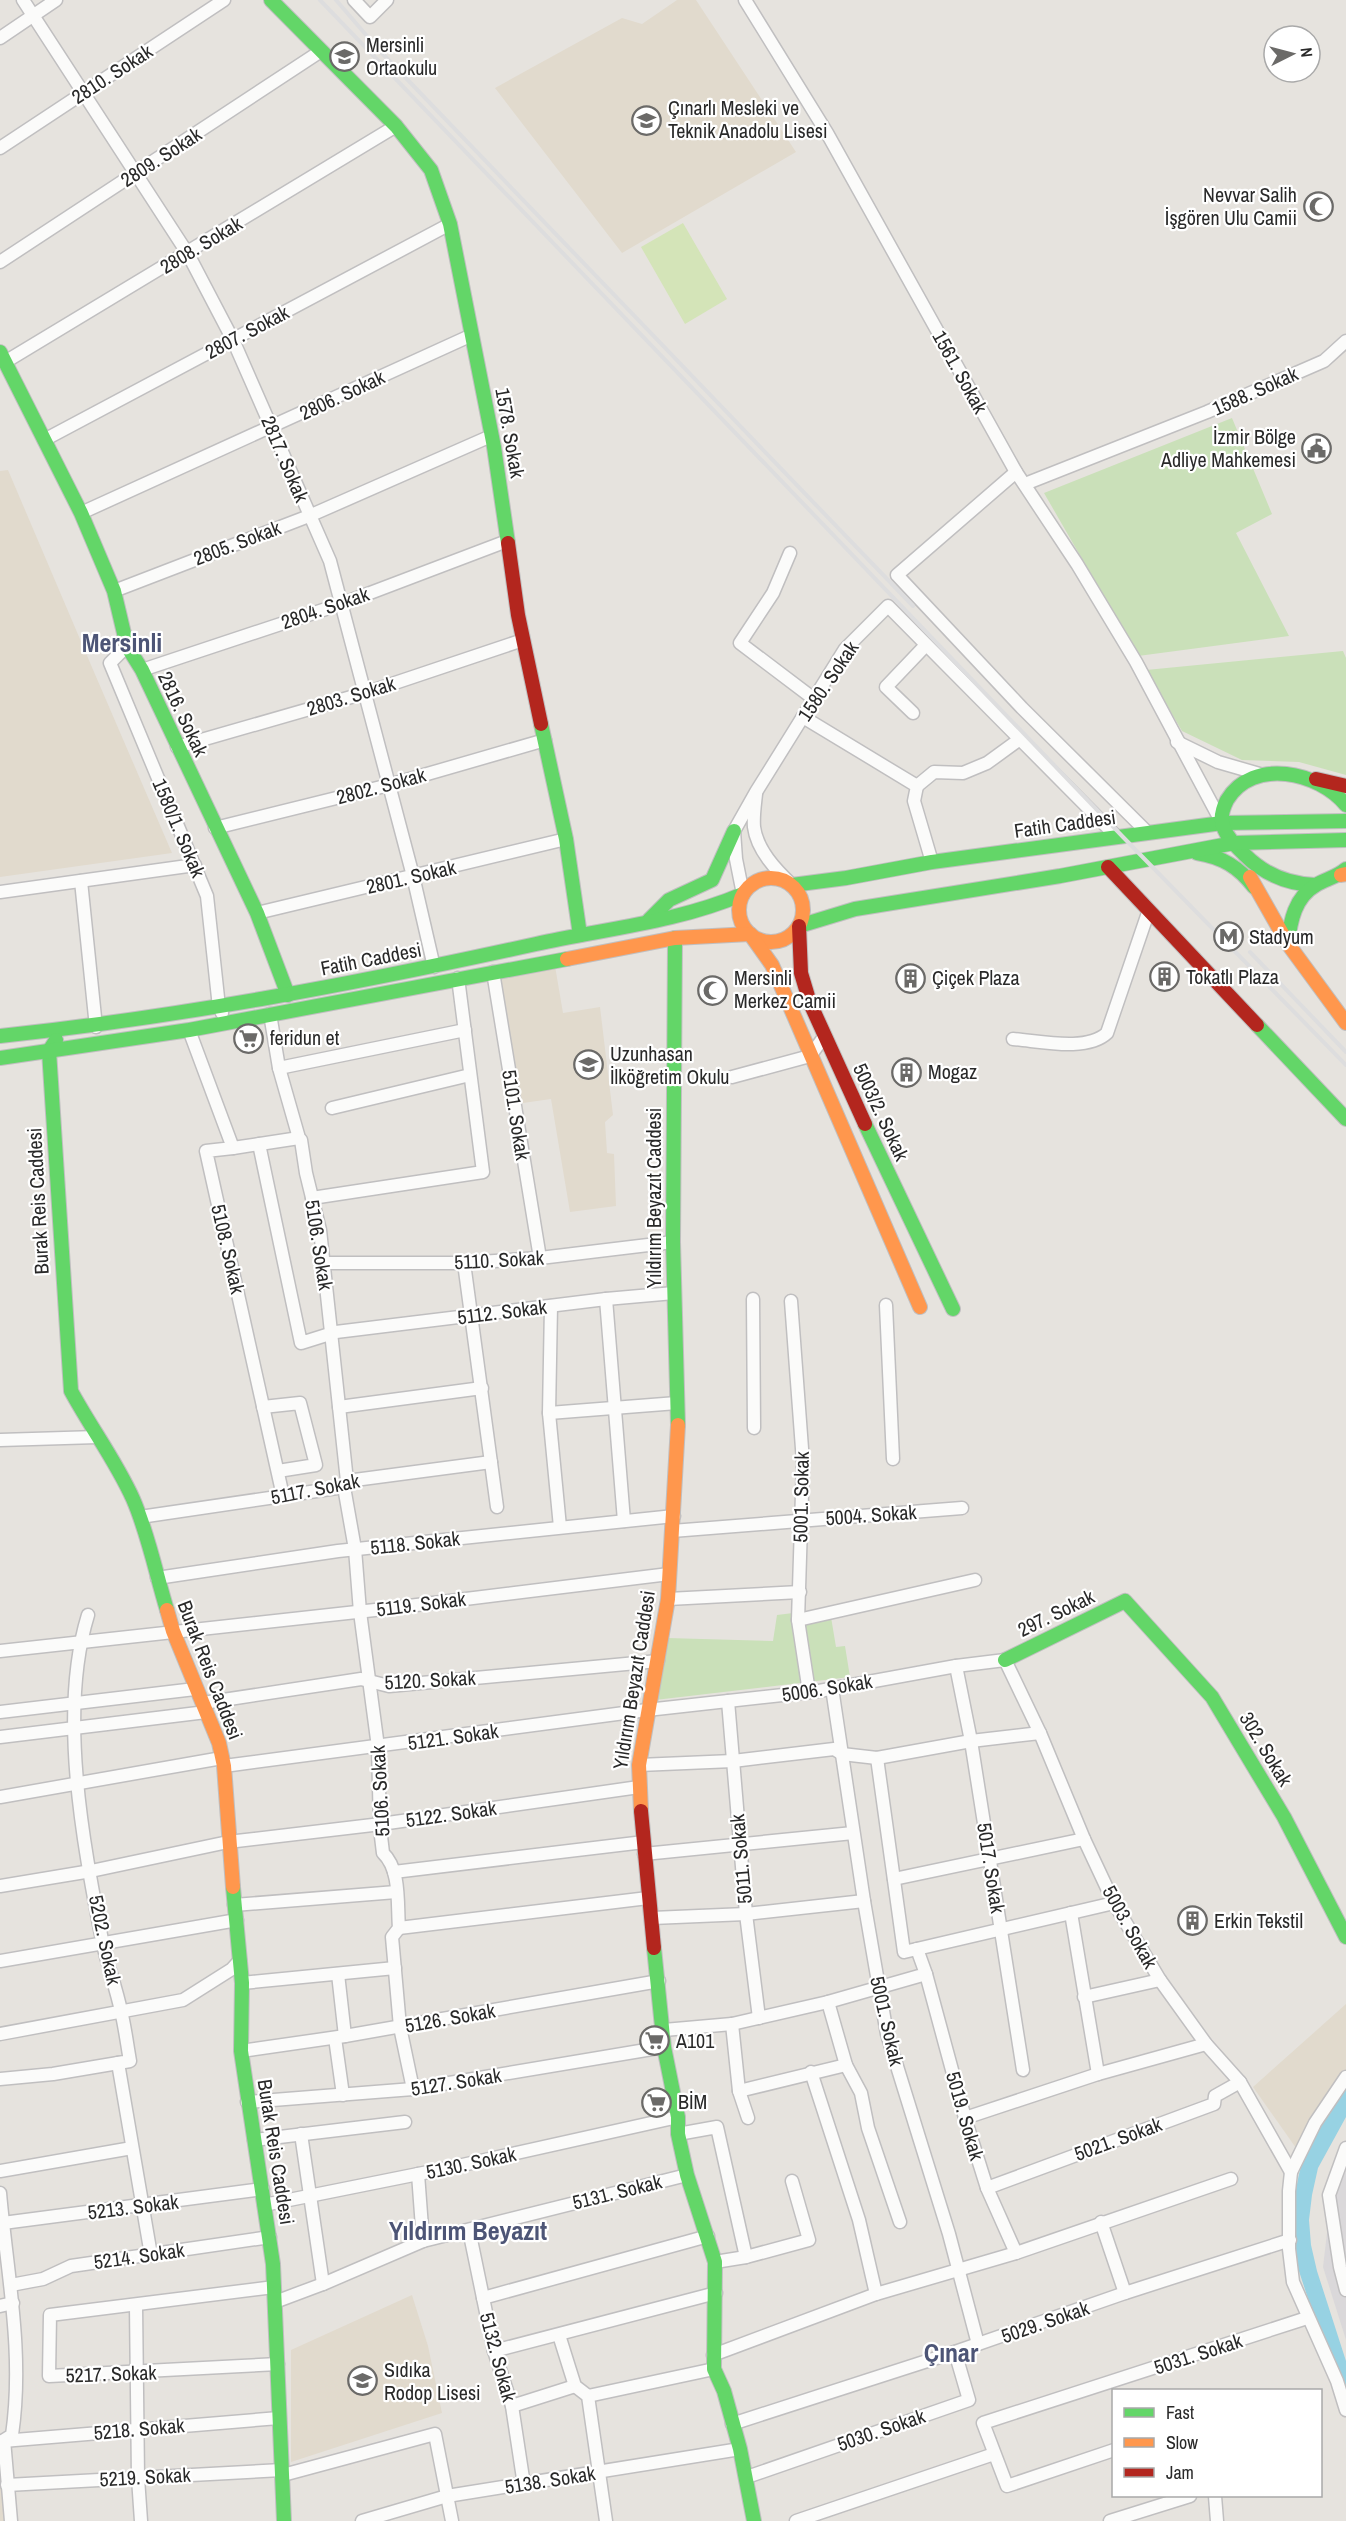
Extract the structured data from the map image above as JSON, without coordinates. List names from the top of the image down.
{
  "streets": {
    "main road": [
      "1578. Sokak",
      "2816. Sokak",
      "Fatih Caddesi",
      "5003/2. Sokak",
      "Yıldırım Beyazıt Caddesi",
      "Burak Reis Caddesi",
      "297. Sokak",
      "302. Sokak"
    ],
    "street": [
      "2810. Sokak",
      "2809. Sokak",
      "2808. Sokak",
      "2807. Sokak",
      "1561. Sokak",
      "1588. Sokak",
      "2806. Sokak",
      "2817. Sokak",
      "2805. Sokak",
      "2804. Sokak",
      "1580. Sokak",
      "2803. Sokak",
      "2802. Sokak",
      "1580/1. Sokak",
      "2801. Sokak",
      "5101. Sokak",
      "5106. Sokak",
      "5108. Sokak",
      "5110. Sokak",
      "5112. Sokak",
      "5117. Sokak",
      "5001. Sokak",
      "5004. Sokak",
      "5118. Sokak",
      "5119. Sokak",
      "5120. Sokak",
      "5006. Sokak",
      "5121. Sokak",
      "5122. Sokak",
      "5011. Sokak",
      "5017. Sokak",
      "5003. Sokak",
      "5202. Sokak",
      "5126. Sokak",
      "5127. Sokak",
      "5019. Sokak",
      "5021. Sokak",
      "5130. Sokak",
      "5131. Sokak",
      "5213. Sokak",
      "5214. Sokak",
      "5029. Sokak",
      "5031. Sokak",
      "5132. Sokak",
      "5217. Sokak",
      "5218. Sokak",
      "5030. Sokak",
      "5219. Sokak",
      "5138. Sokak"
    ]
  },
  "crossings": [
    ["2810. Sokak", "2817. Sokak"],
    ["2809. Sokak", "1578. Sokak"],
    ["2809. Sokak", "2817. Sokak"],
    ["2808. Sokak", "1578. Sokak"],
    ["2808. Sokak", "2817. Sokak"],
    ["2808. Sokak", "2816. Sokak"],
    ["2807. Sokak", "1578. Sokak"],
    ["2807. Sokak", "2817. Sokak"],
    ["2807. Sokak", "2816. Sokak"],
    ["1561. Sokak", "1588. Sokak"],
    ["1561. Sokak", "Fatih Caddesi"],
    ["2806. Sokak", "1578. Sokak"],
    ["2806. Sokak", "2817. Sokak"],
    ["2806. Sokak", "2816. Sokak"],
    ["1578. Sokak", "2805. Sokak"],
    ["1578. Sokak", "2804. Sokak"],
    ["1578. Sokak", "2803. Sokak"],
    ["1578. Sokak", "2802. Sokak"],
    ["1578. Sokak", "Fatih Caddesi"],
    ["1578. Sokak", "2801. Sokak"],
    ["2817. Sokak", "2805. Sokak"],
    ["2817. Sokak", "2804. Sokak"],
    ["2817. Sokak", "2803. Sokak"],
    ["2817. Sokak", "2802. Sokak"],
    ["2817. Sokak", "Fatih Caddesi"],
    ["2817. Sokak", "2801. Sokak"],
    ["2805. Sokak", "2816. Sokak"],
    ["2804. Sokak", "2816. Sokak"],
    ["1580. Sokak", "Fatih Caddesi"],
    ["2803. Sokak", "2816. Sokak"],
    ["2816. Sokak", "2802. Sokak"],
    ["2816. Sokak", "Fatih Caddesi"],
    ["2816. Sokak", "1580/1. Sokak"],
    ["2816. Sokak", "2801. Sokak"],
    ["Fatih Caddesi", "1580/1. Sokak"],
    ["Fatih Caddesi", "5003/2. Sokak"],
    ["Fatih Caddesi", "5101. Sokak"],
    ["Fatih Caddesi", "Yıldırım Beyazıt Caddesi"],
    ["Fatih Caddesi", "Burak Reis Caddesi"],
    ["Fatih Caddesi", "5106. Sokak"],
    ["5101. Sokak", "5110. Sokak"],
    ["Yıldırım Beyazıt Caddesi", "5110. Sokak"],
    ["Yıldırım Beyazıt Caddesi", "5112. Sokak"],
    ["Yıldırım Beyazıt Caddesi", "5004. Sokak"],
    ["Yıldırım Beyazıt Caddesi", "5118. Sokak"],
    ["Yıldırım Beyazıt Caddesi", "5119. Sokak"],
    ["Yıldırım Beyazıt Caddesi", "5120. Sokak"],
    ["Yıldırım Beyazıt Caddesi", "5006. Sokak"],
    ["Yıldırım Beyazıt Caddesi", "5121. Sokak"],
    ["Yıldırım Beyazıt Caddesi", "5122. Sokak"],
    ["Yıldırım Beyazıt Caddesi", "5126. Sokak"],
    ["Yıldırım Beyazıt Caddesi", "5127. Sokak"],
    ["Yıldırım Beyazıt Caddesi", "5130. Sokak"],
    ["Yıldırım Beyazıt Caddesi", "5131. Sokak"],
    ["Yıldırım Beyazıt Caddesi", "5029. Sokak"],
    ["Yıldırım Beyazıt Caddesi", "5030. Sokak"],
    ["Yıldırım Beyazıt Caddesi", "5138. Sokak"],
    ["Burak Reis Caddesi", "5117. Sokak"],
    ["Burak Reis Caddesi", "5118. Sokak"],
    ["Burak Reis Caddesi", "5119. Sokak"],
    ["Burak Reis Caddesi", "5120. Sokak"],
    ["Burak Reis Caddesi", "5121. Sokak"],
    ["Burak Reis Caddesi", "5122. Sokak"],
    ["Burak Reis Caddesi", "5126. Sokak"],
    ["Burak Reis Caddesi", "5127. Sokak"],
    ["Burak Reis Caddesi", "5130. Sokak"],
    ["Burak Reis Caddesi", "5131. Sokak"],
    ["Burak Reis Caddesi", "5213. Sokak"],
    ["Burak Reis Caddesi", "5214. Sokak"],
    ["Burak Reis Caddesi", "5217. Sokak"],
    ["Burak Reis Caddesi", "5218. Sokak"],
    ["Burak Reis Caddesi", "5219. Sokak"],
    ["5106. Sokak", "5110. Sokak"],
    ["5106. Sokak", "5112. Sokak"],
    ["5106. Sokak", "5117. Sokak"],
    ["5106. Sokak", "5118. Sokak"],
    ["5106. Sokak", "5119. Sokak"],
    ["5106. Sokak", "5120. Sokak"],
    ["5106. Sokak", "5121. Sokak"],
    ["5106. Sokak", "5122. Sokak"],
    ["5106. Sokak", "5126. Sokak"],
    ["5106. Sokak", "5127. Sokak"],
    ["5108. Sokak", "5117. Sokak"],
    ["5001. Sokak", "5004. Sokak"],
    ["5001. Sokak", "5006. Sokak"],
    ["5001. Sokak", "5029. Sokak"],
    ["5119. Sokak", "5202. Sokak"],
    ["297. Sokak", "5006. Sokak"],
    ["297. Sokak", "302. Sokak"],
    ["297. Sokak", "5003. Sokak"],
    ["5120. Sokak", "5202. Sokak"],
    ["5006. Sokak", "5121. Sokak"],
    ["5006. Sokak", "5011. Sokak"],
    ["5006. Sokak", "5017. Sokak"],
    ["5006. Sokak", "5003. Sokak"],
    ["5121. Sokak", "5202. Sokak"],
    ["5122. Sokak", "5202. Sokak"],
    ["5003. Sokak", "5021. Sokak"],
    ["5019. Sokak", "5021. Sokak"],
    ["5131. Sokak", "5132. Sokak"],
    ["5029. Sokak", "5030. Sokak"],
    ["5132. Sokak", "5138. Sokak"],
    ["5219. Sokak", "5138. Sokak"]
  ],
  "districts": ["Mersinli", "Yıldırım Beyazıt", "Çınar"],
  "places": {
    "school or university": [
      "Mersinli Ortaokulu",
      "Çınarlı Mesleki ve Teknik Anadolu Lisesi",
      "Uzunhasan İlköğretim Okulu",
      "Sıdıka Rodop Lisesi"
    ],
    "mosque": ["Nevvar Salih İşgören Ulu Camii", "Mersinli Merkez Camii"],
    "public building": ["İzmir Bölge Adliye Mahkemesi"],
    "metro station": ["Stadyum"],
    "building": [
      "Tokatlı Plaza",
      "Çiçek Plaza",
      "Mogaz",
      "Erkin Tekstil"
    ],
    "supermarket": ["feridun et", "A101", "BİM"]
  },
  "legend": ["Fast", "Slow", "Jam"],
  "north": "right"
}
